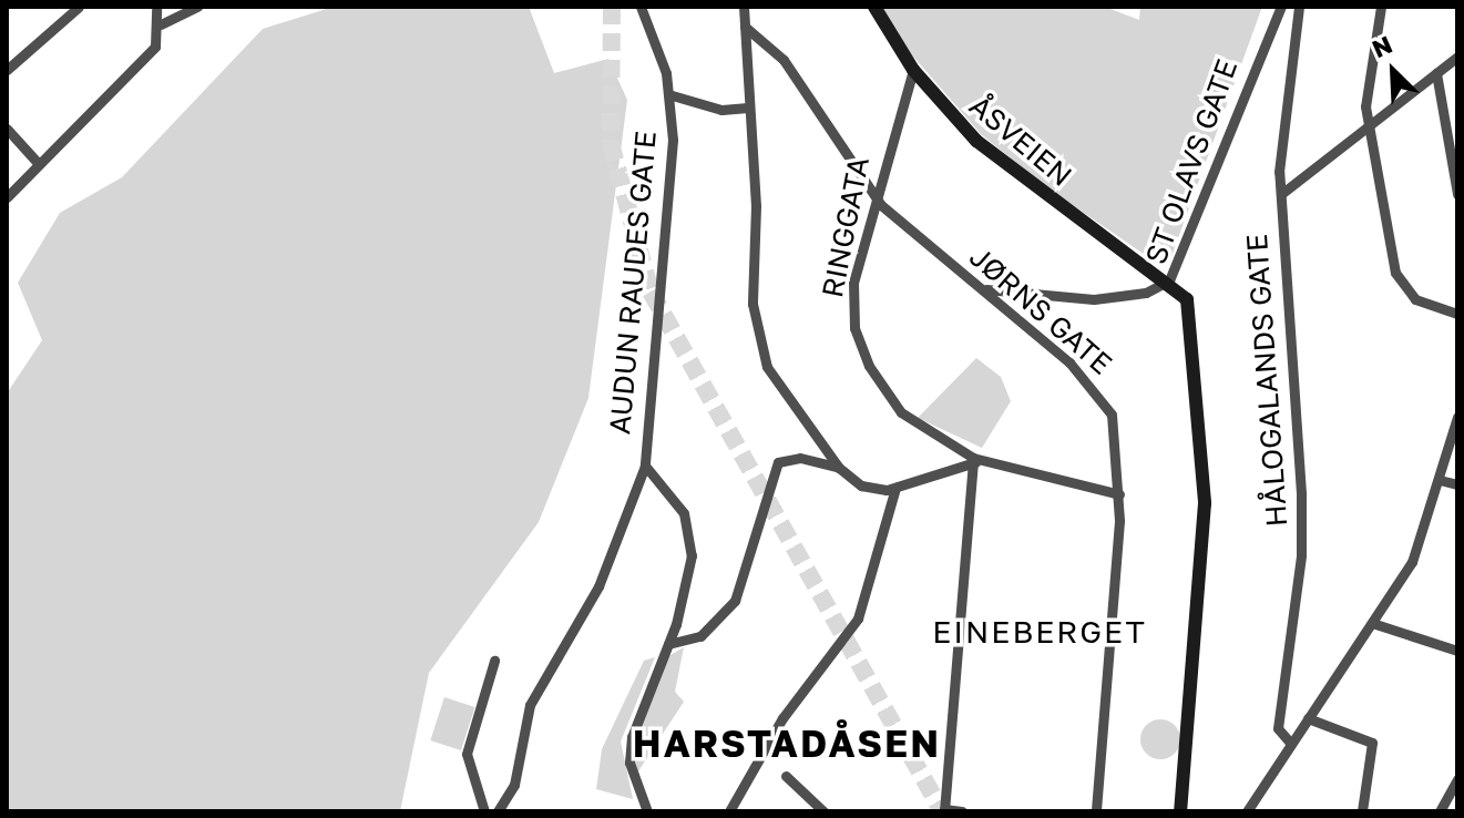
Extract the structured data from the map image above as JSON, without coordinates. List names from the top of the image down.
{
  "streets": {
    "street": [
      "ÅSVEIEN",
      "ST OLAVS GATE",
      "RINGGATA",
      "AUDUN RAUDES GATE",
      "JØRNS GATE",
      "HÅLOGALANDS GATE"
    ]
  },
  "crossings": [
    ["ÅSVEIEN", "ST OLAVS GATE"],
    ["ÅSVEIEN", "RINGGATA"],
    ["RINGGATA", "JØRNS GATE"]
  ],
  "districts": ["EINEBERGET", "HARSTADÅSEN"],
  "north": "top left"
}
